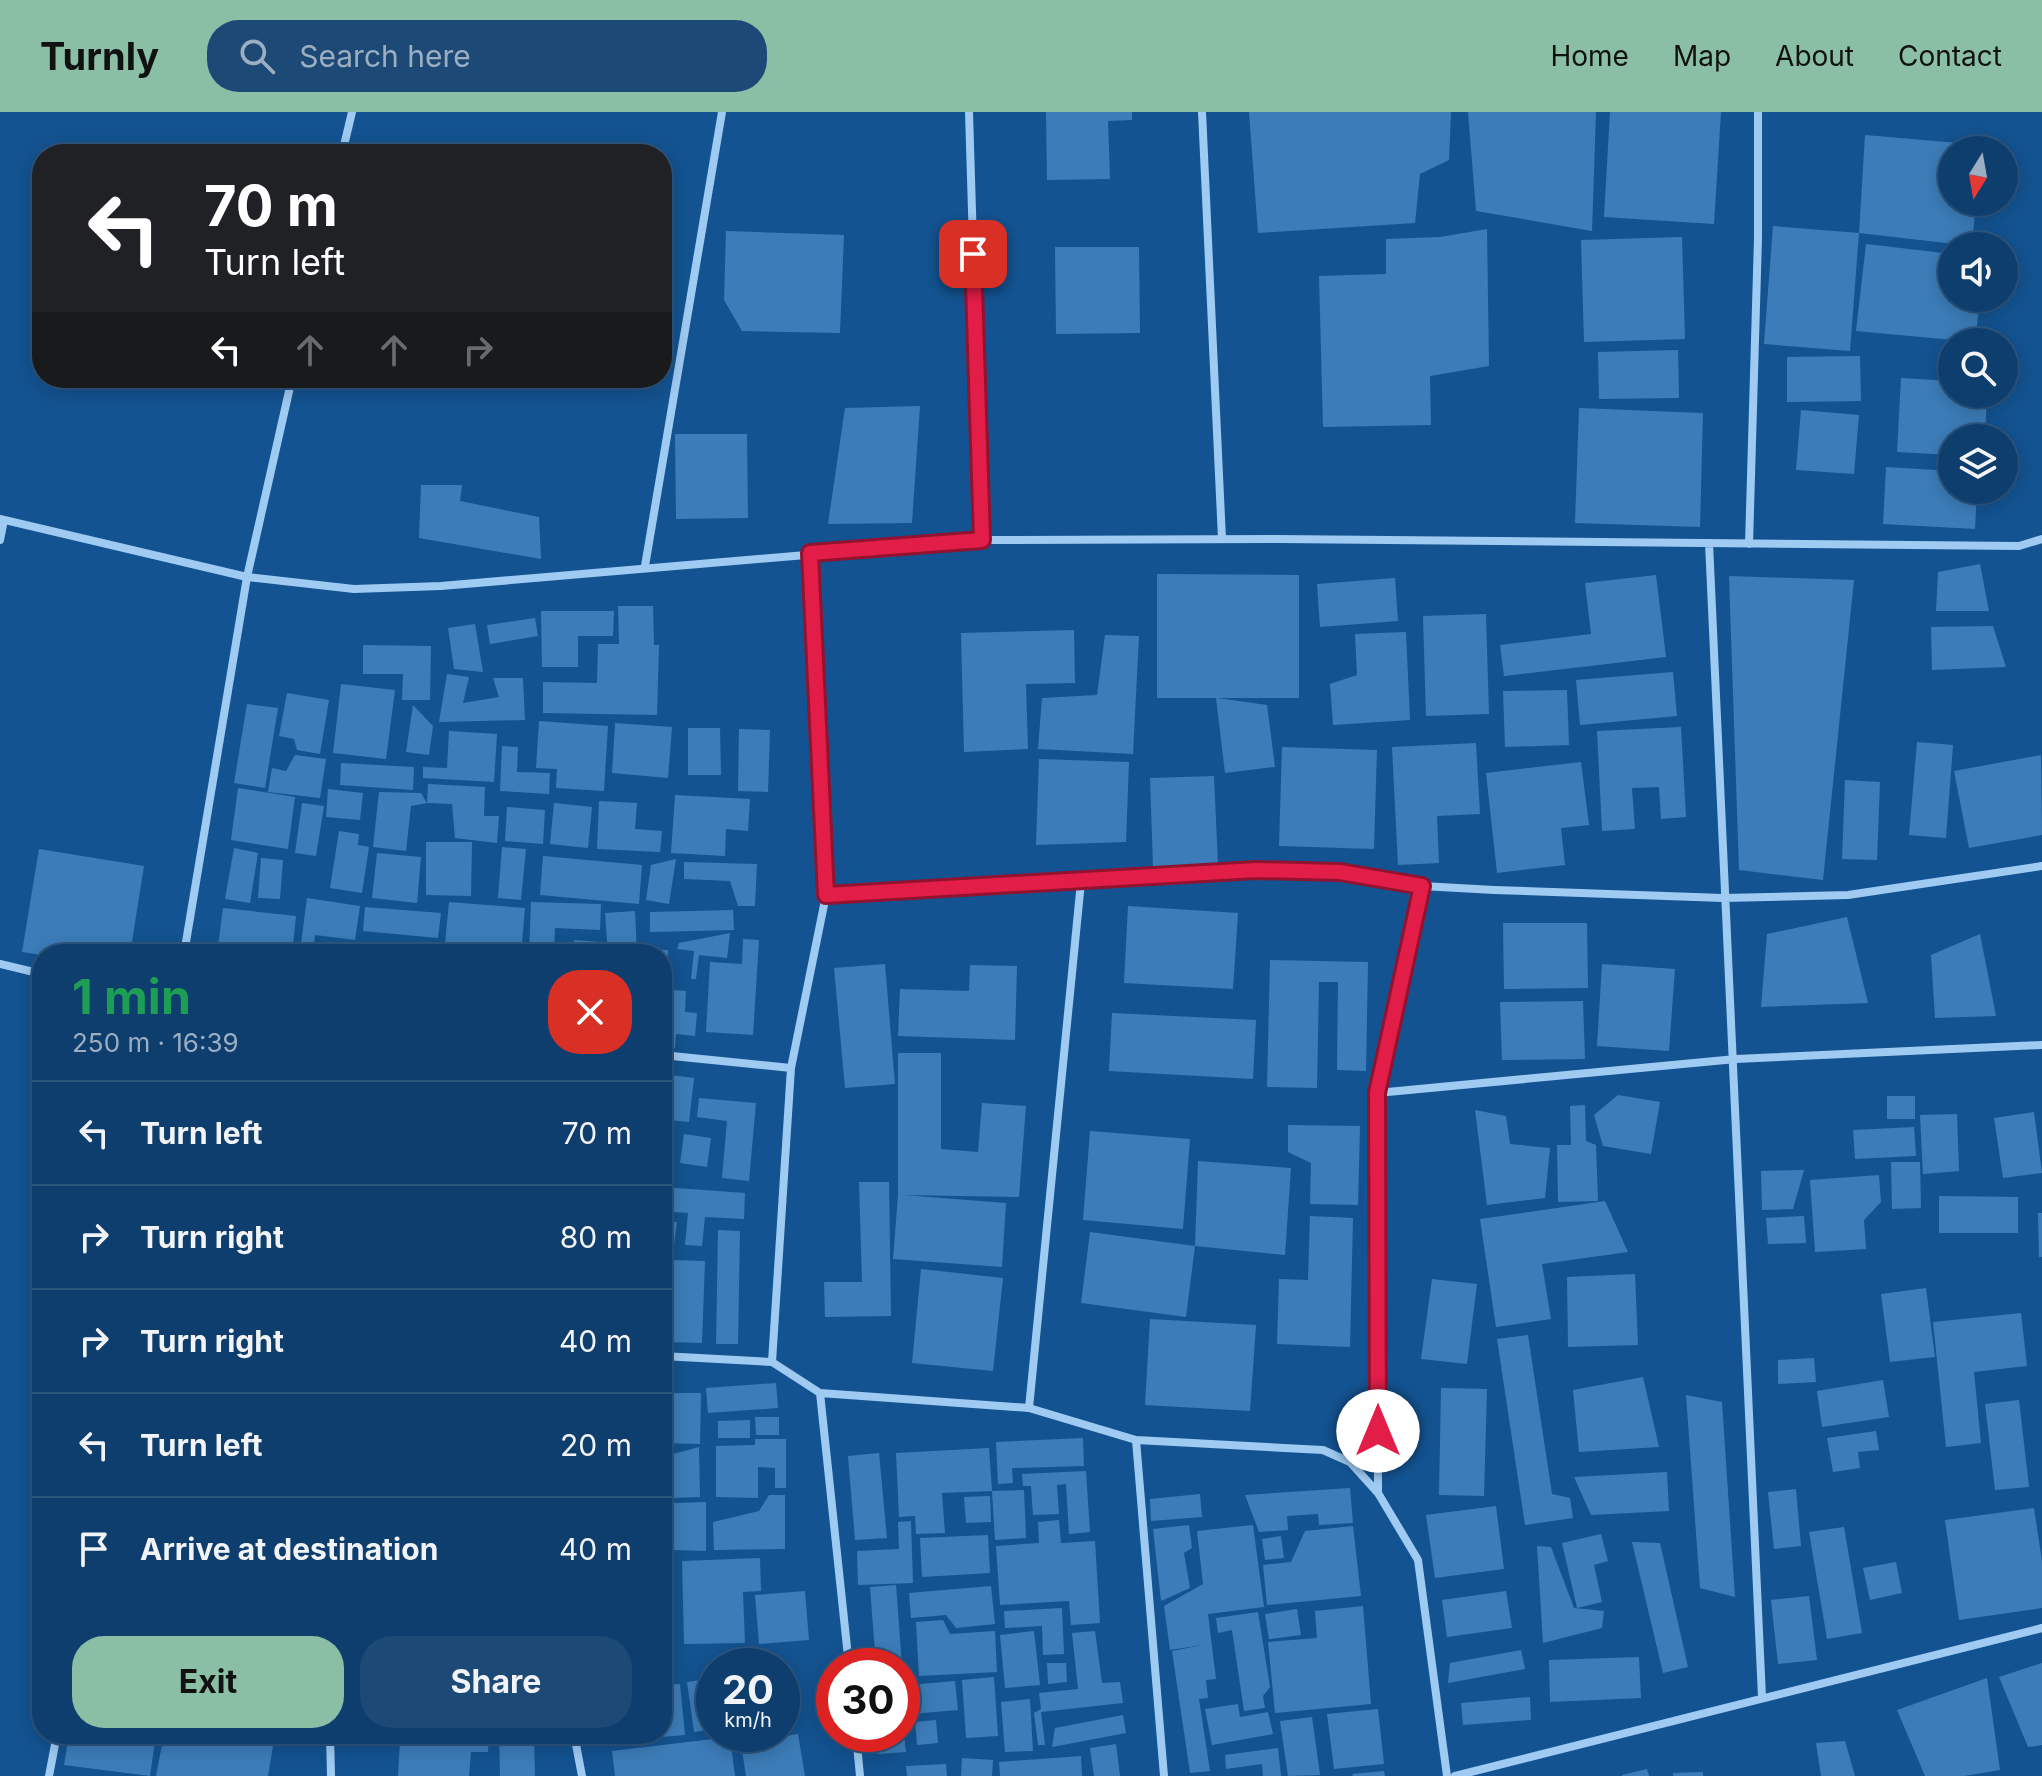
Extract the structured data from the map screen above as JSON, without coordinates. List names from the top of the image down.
{
  "north": "bottom",
  "page": {
    "header": "Turnly",
    "search": "Search here",
    "nav": [
      "Home",
      "Map",
      "About",
      "Contact"
    ],
    "turn": ["70 m", "Turn left"],
    "heading": ["1 min", "250 m · 16:39"],
    "list": [
      {
        "name": "Turn left",
        "value": "70 m"
      },
      {
        "name": "Turn right",
        "value": "80 m"
      },
      {
        "name": "Turn right",
        "value": "40 m"
      },
      {
        "name": "Turn left",
        "value": "20 m"
      },
      {
        "name": "Arrive at destination",
        "value": "40 m"
      }
    ],
    "buttons": ["Exit", "Share"],
    "speed": "20 km/h",
    "limit": "30"
  }
}
